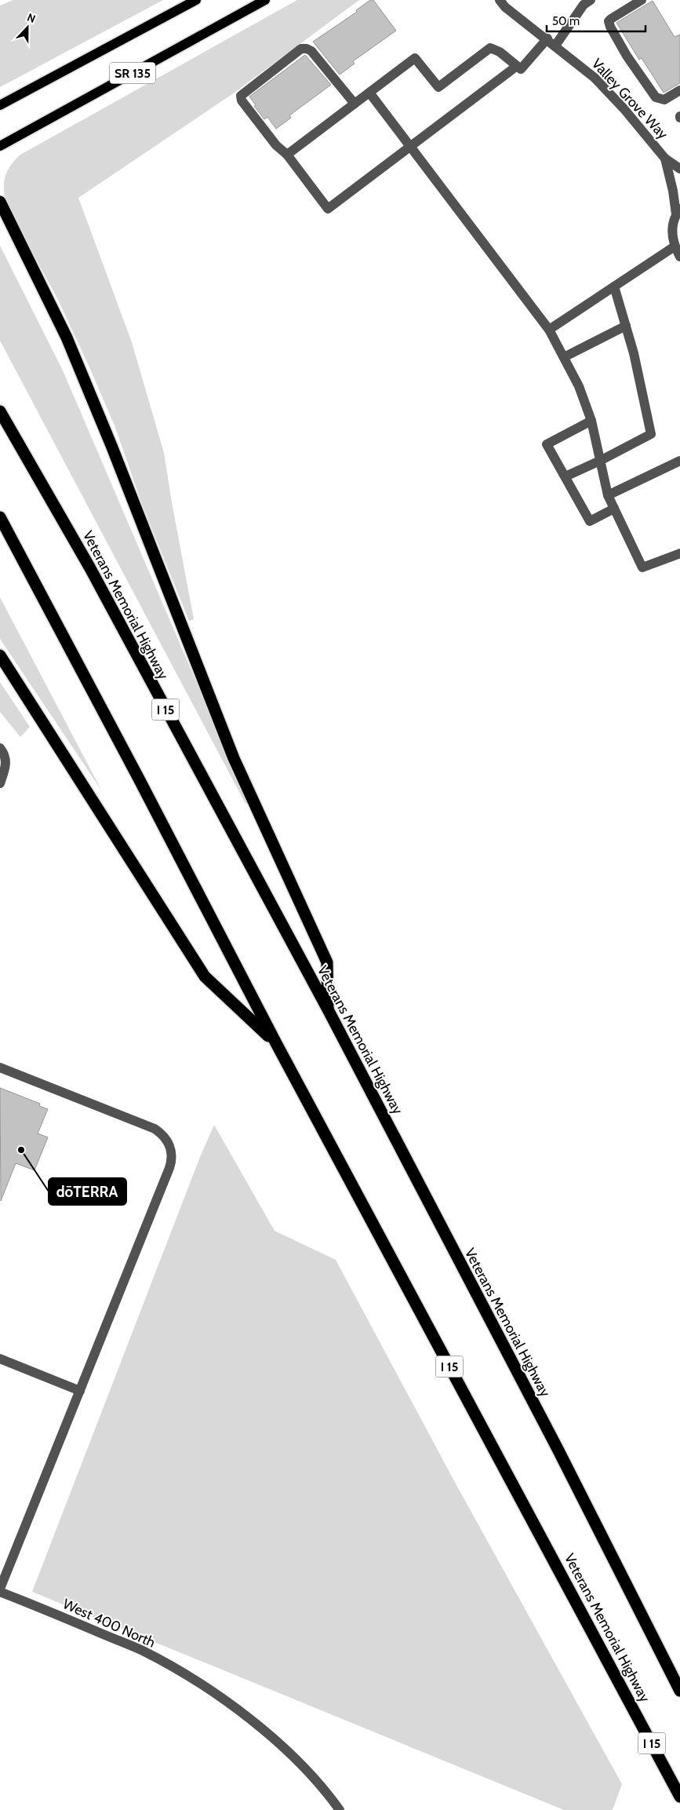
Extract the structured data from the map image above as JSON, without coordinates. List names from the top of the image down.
{
  "streets": {
    "highway": ["Veterans Memorial Highway", "I 15"],
    "main road": ["SR 135"],
    "street": ["Valley Grove Way", "West 400 North"]
  },
  "places": ["dōTERRA"],
  "scale_bar": "50 m",
  "north": "top"
}
